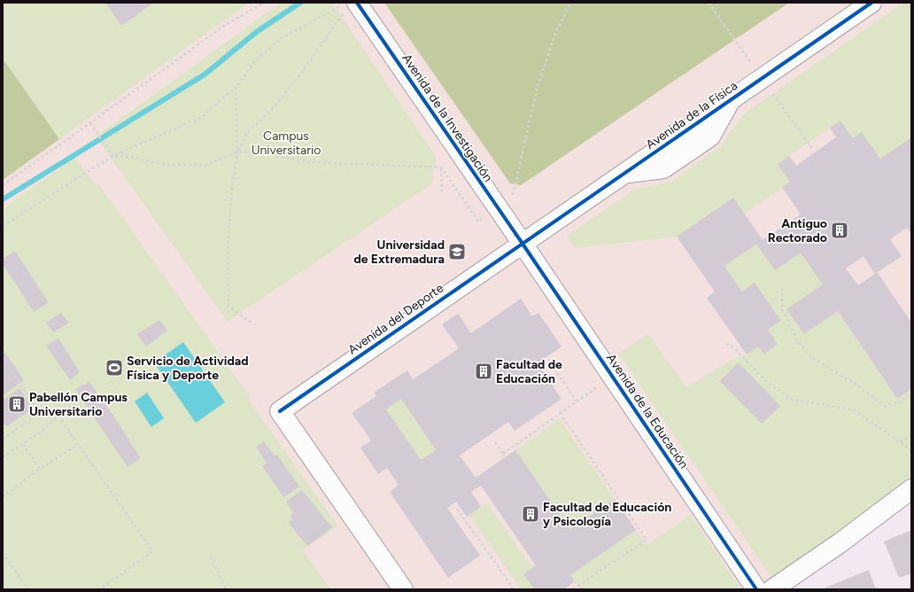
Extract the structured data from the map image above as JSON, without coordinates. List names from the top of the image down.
{
  "streets": {
    "street": [
      "Avenida de la Física",
      "Avenida de la Investigación",
      "Avenida del Deporte",
      "Avenida de la Educación"
    ]
  },
  "crossings": [
    ["Avenida de la Física", "Avenida de la Investigación"],
    ["Avenida de la Física", "Avenida del Deporte"],
    ["Avenida de la Física", "Avenida de la Educación"],
    ["Avenida de la Investigación", "Avenida del Deporte"],
    ["Avenida de la Investigación", "Avenida de la Educación"],
    ["Avenida del Deporte", "Avenida de la Educación"]
  ],
  "parks": ["Campus Universitario"],
  "places": {
    "building": [
      "Antiguo Rectorado",
      "Facultad de Educación",
      "Pabellón Campus Universitario",
      "Facultad de Educación y Psicología"
    ],
    "school or university": ["Universidad de Extremadura"],
    "sports": ["Servicio de Actividad Física y Deporte"]
  }
}
